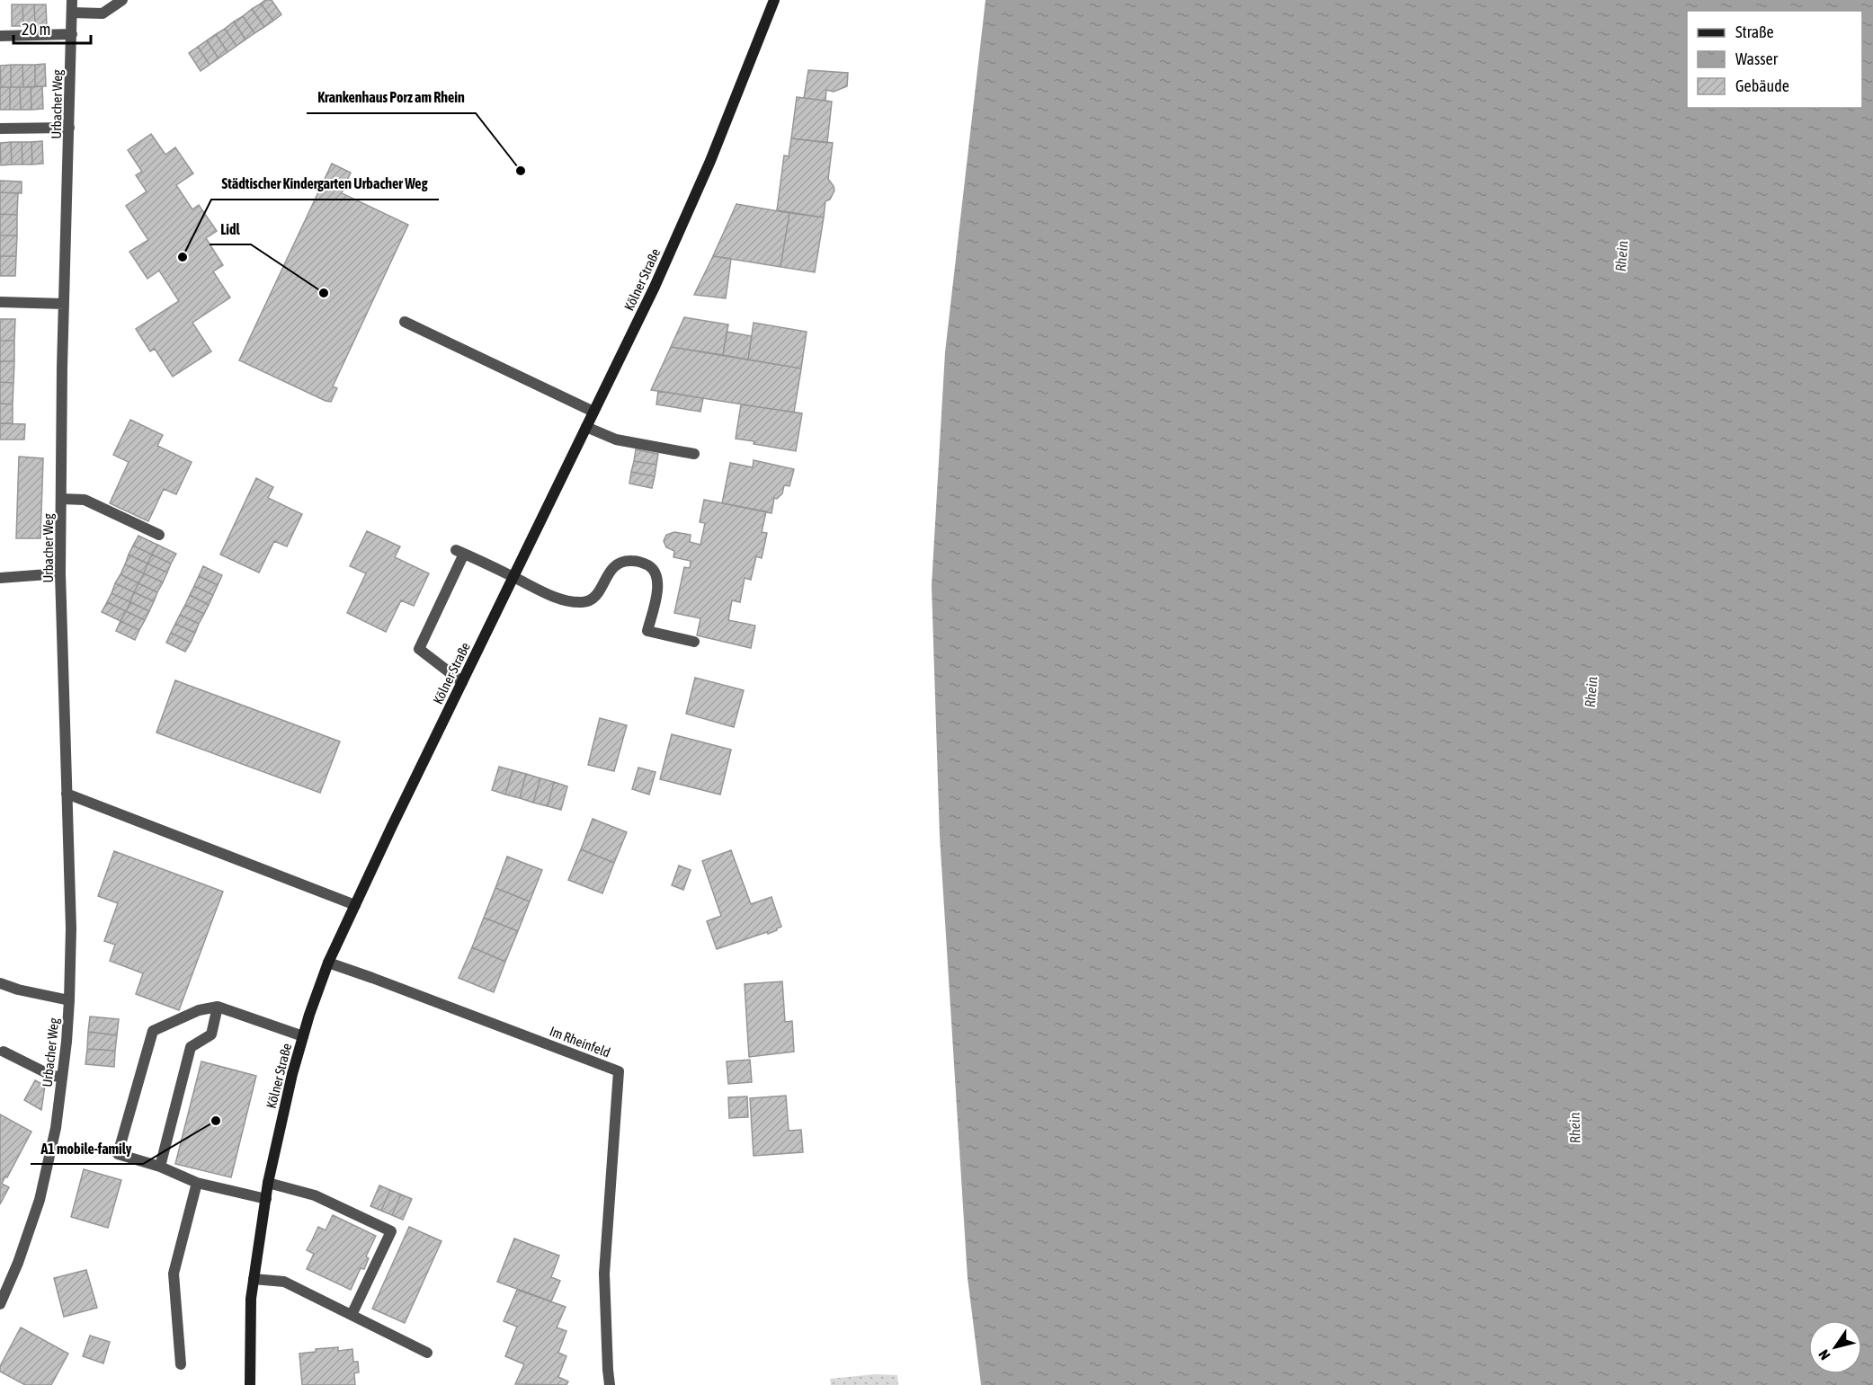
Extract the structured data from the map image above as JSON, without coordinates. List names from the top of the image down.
{
  "streets": {
    "main road": ["Kölner Straße"],
    "street": ["Urbacher Weg", "Im Rheinfeld"]
  },
  "crossings": [
    ["Kölner Straße", "Im Rheinfeld"]
  ],
  "water": ["Rhein"],
  "places": [
    "Krankenhaus Porz am Rhein",
    "Städtischer Kindergarten Urbacher Weg",
    "Lidl",
    "A1 mobile-family"
  ],
  "legend": ["Straße", "Wasser", "Gebäude"],
  "scale_bar": "20 m",
  "north": "bottom left"
}
